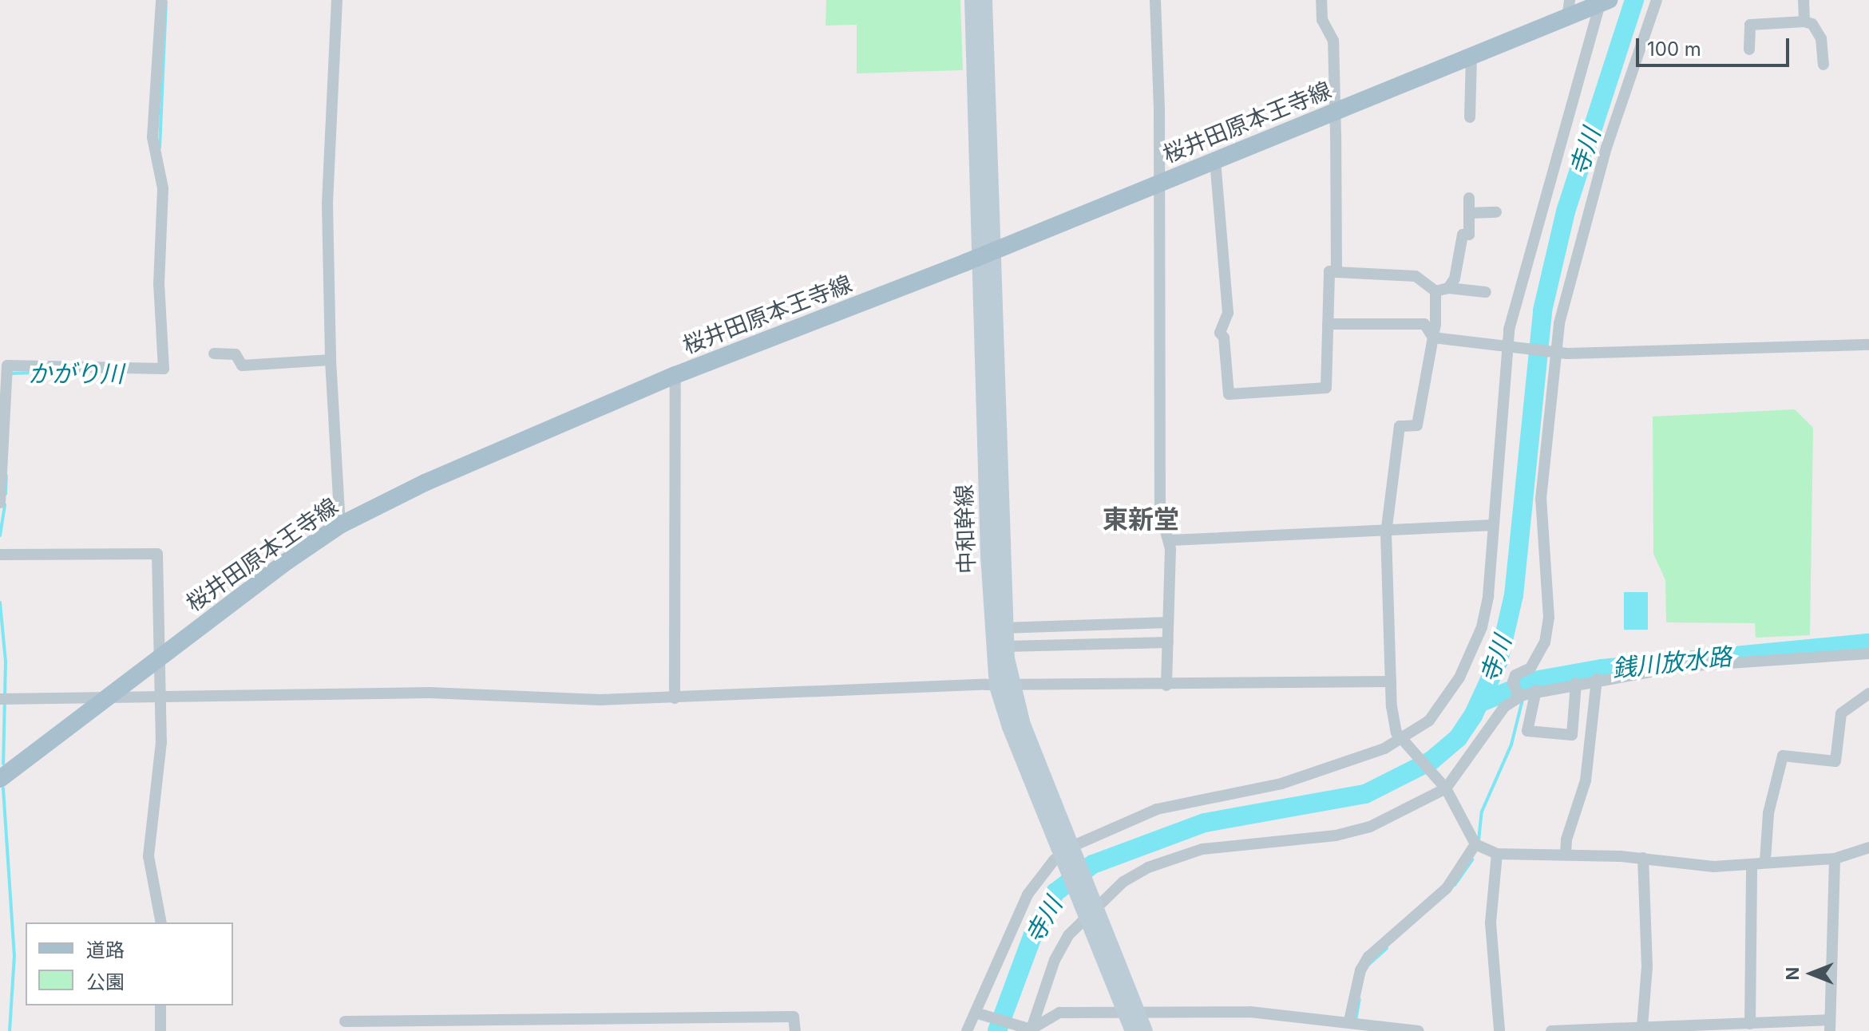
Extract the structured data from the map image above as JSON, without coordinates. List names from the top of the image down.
{
  "streets": {
    "main road": ["桜井田原本王寺線", "中和幹線"]
  },
  "crossings": [
    ["桜井田原本王寺線", "中和幹線"]
  ],
  "districts": ["東新堂"],
  "water": ["寺川", "かがり川", "銭川放水路"],
  "legend": ["道路", "公園"],
  "scale_bar": "100 m",
  "north": "left"
}
